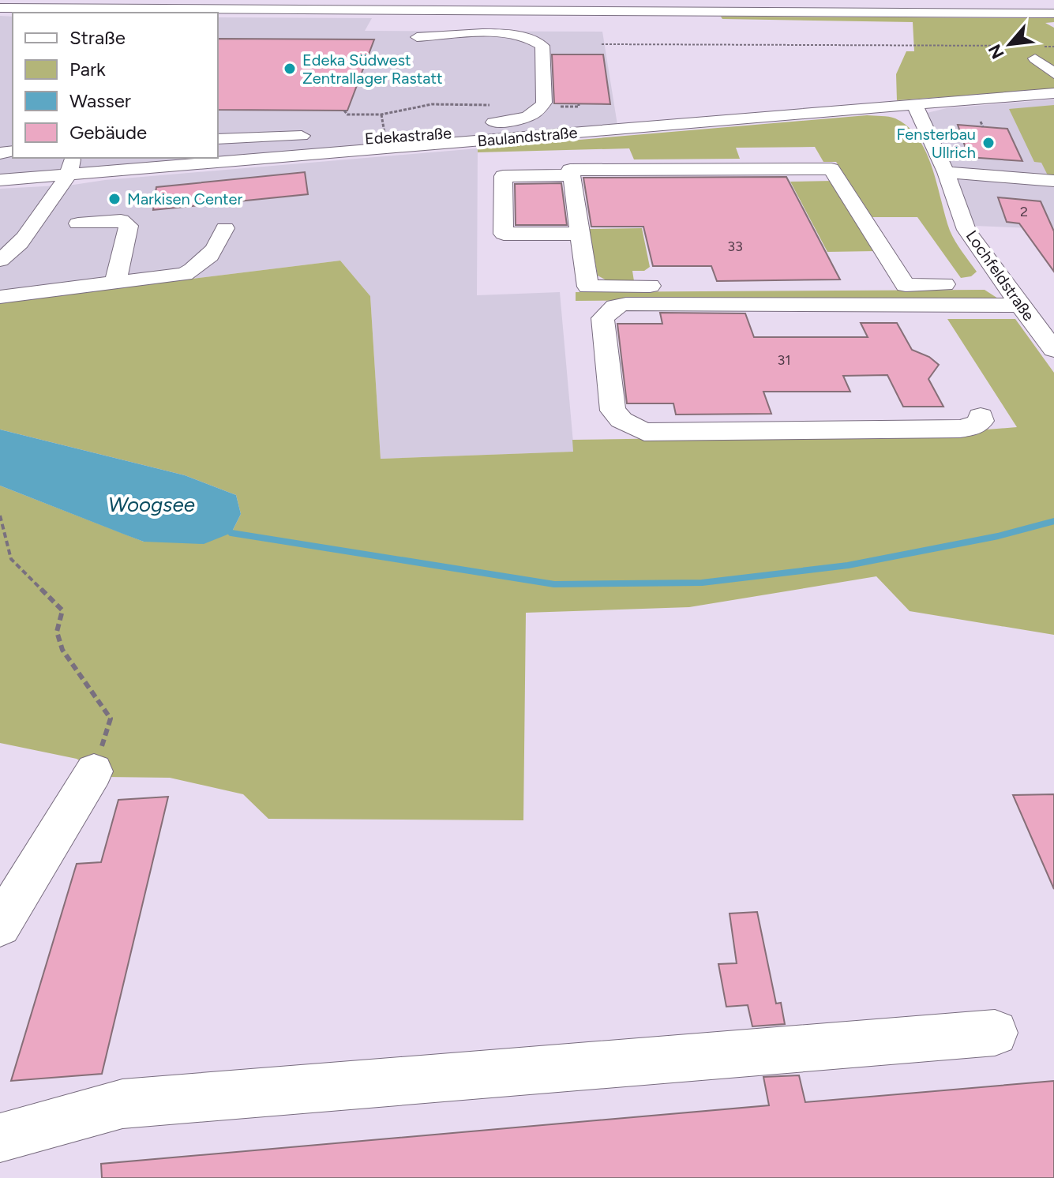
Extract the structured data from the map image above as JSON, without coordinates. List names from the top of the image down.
{
  "streets": {
    "street": ["Edekastraße", "Baulandstraße", "Lochfeldstraße"]
  },
  "crossings": [
    ["Baulandstraße", "Lochfeldstraße"]
  ],
  "water": ["Woogsee"],
  "places": ["Edeka Südwest Zentrallager Rastatt", "Fensterbau Ullrich", "Markisen Center"],
  "house_numbers": ["2", "33", "31"],
  "legend": [
    "Straße",
    "Park",
    "Wasser",
    "Gebäude"
  ],
  "north": "bottom left"
}
